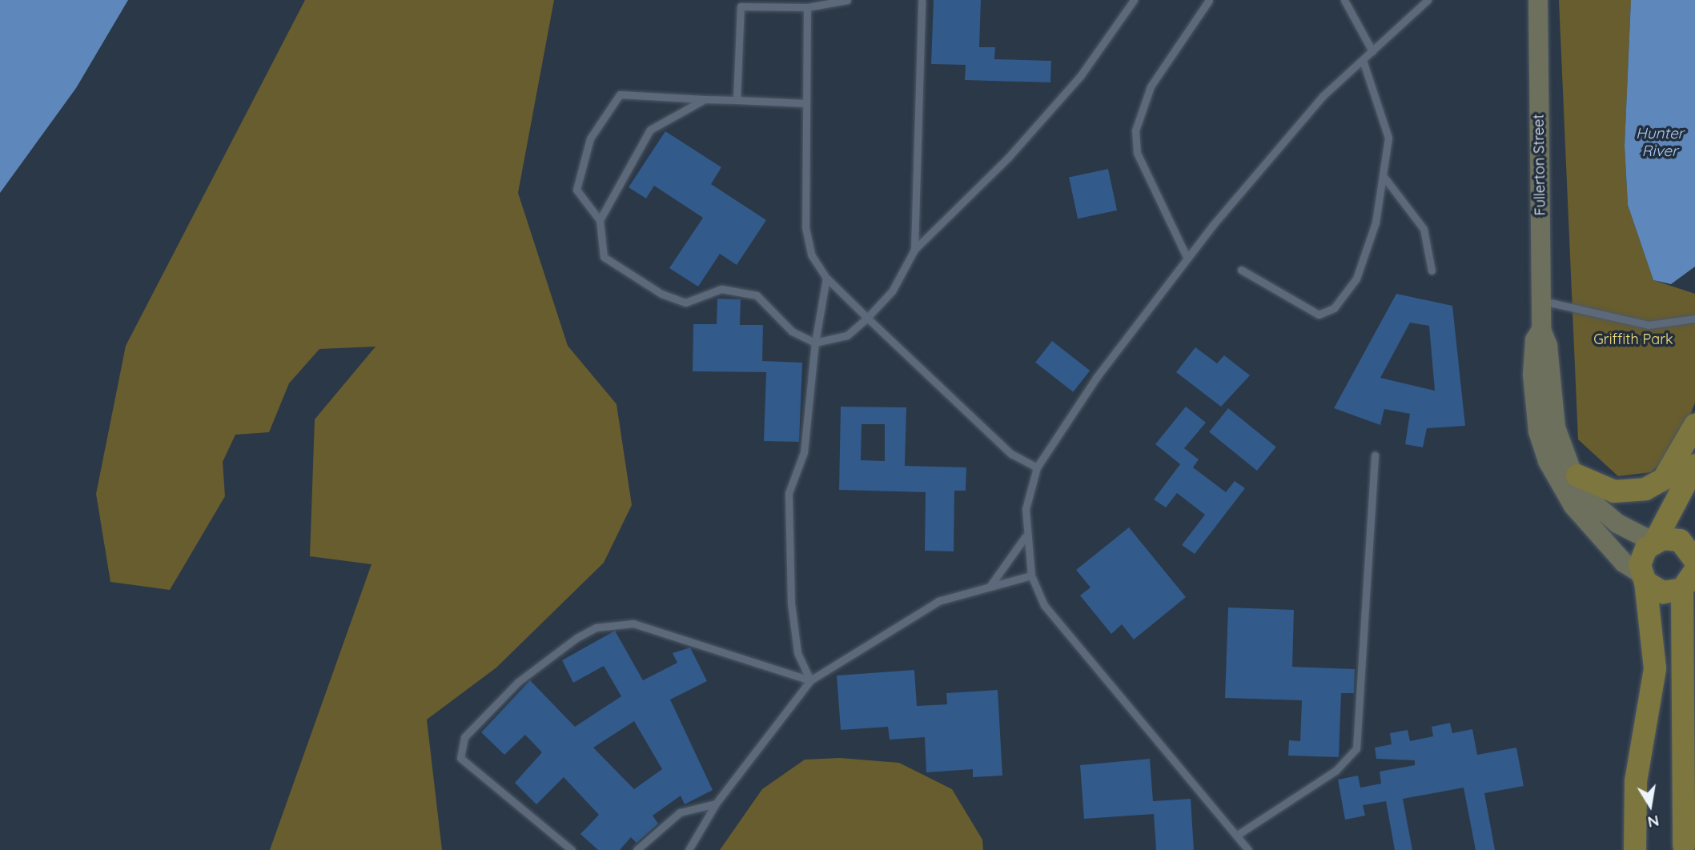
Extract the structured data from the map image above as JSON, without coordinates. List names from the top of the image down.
{
  "streets": {
    "main road": ["Fullerton Street"]
  },
  "water": ["Hunter River"],
  "parks": ["Griffith Park"],
  "north": "bottom"
}
